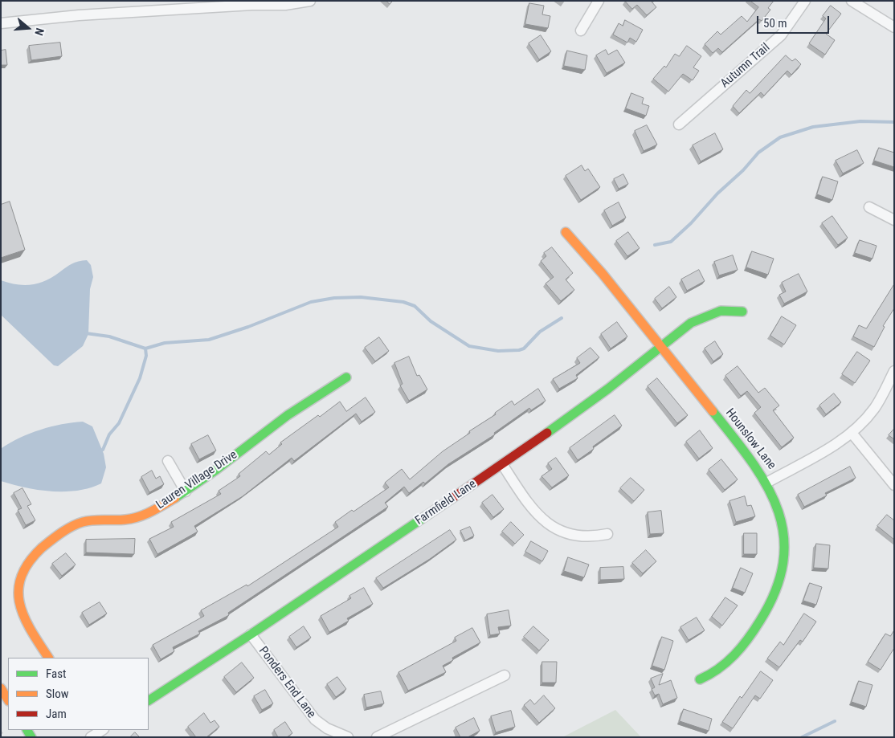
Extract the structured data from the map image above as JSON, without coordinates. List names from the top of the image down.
{
  "streets": {
    "street": [
      "Autumn Trail",
      "Hounslow Lane",
      "Lauren Village Drive",
      "Farmfield Lane",
      "Ponders End Lane"
    ]
  },
  "crossings": [
    ["Hounslow Lane", "Farmfield Lane"],
    ["Farmfield Lane", "Ponders End Lane"]
  ],
  "legend": ["Fast", "Slow", "Jam"],
  "scale_bar": "50 m",
  "north": "right"
}
